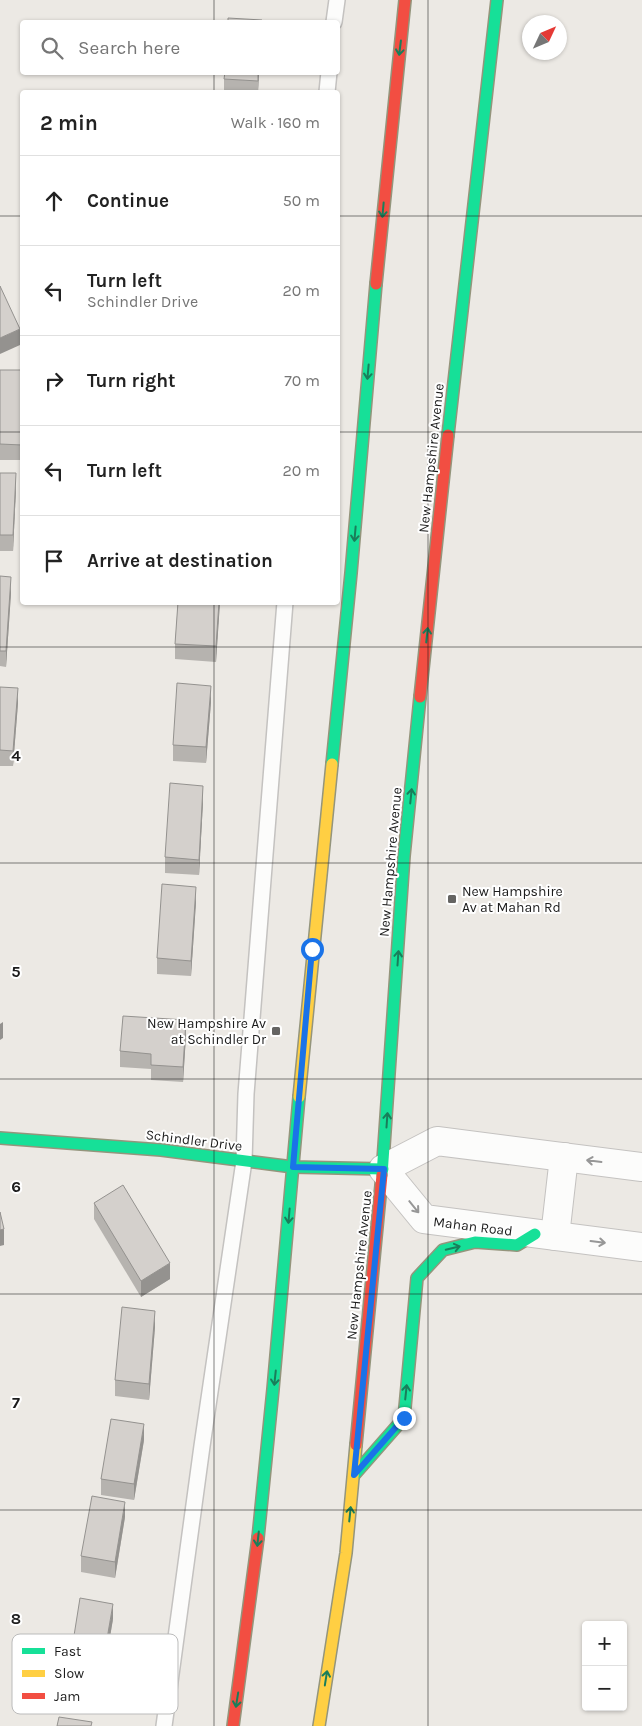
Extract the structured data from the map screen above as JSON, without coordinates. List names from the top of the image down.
{
  "streets": {
    "main road": ["New Hampshire Avenue", "Schindler Drive"],
    "street": ["Mahan Road"]
  },
  "crossings": [
    ["New Hampshire Avenue", "Schindler Drive"],
    ["New Hampshire Avenue", "Mahan Road"],
    ["Schindler Drive", "Mahan Road"]
  ],
  "one_way": ["Mahan Road"],
  "places": {
    "transit": ["New Hampshire Av at Mahan Rd", "New Hampshire Av at Schindler Dr"]
  },
  "legend": ["Fast", "Slow", "Jam"],
  "north": "top right",
  "page": {
    "search": "Search here",
    "heading": ["2 min", "Walk · 160 m"],
    "list": [
      ["Continue", "50 m"],
      ["Turn left", "Schindler Drive", "20 m"],
      ["Turn right", "70 m"],
      ["Turn left", "20 m"],
      "Arrive at destination"
    ],
    "map_buttons": ["+", "−"]
  },
  "grid": {
    "rows": [
      "4",
      "5",
      "6",
      "7",
      "8"
    ]
  }
}
